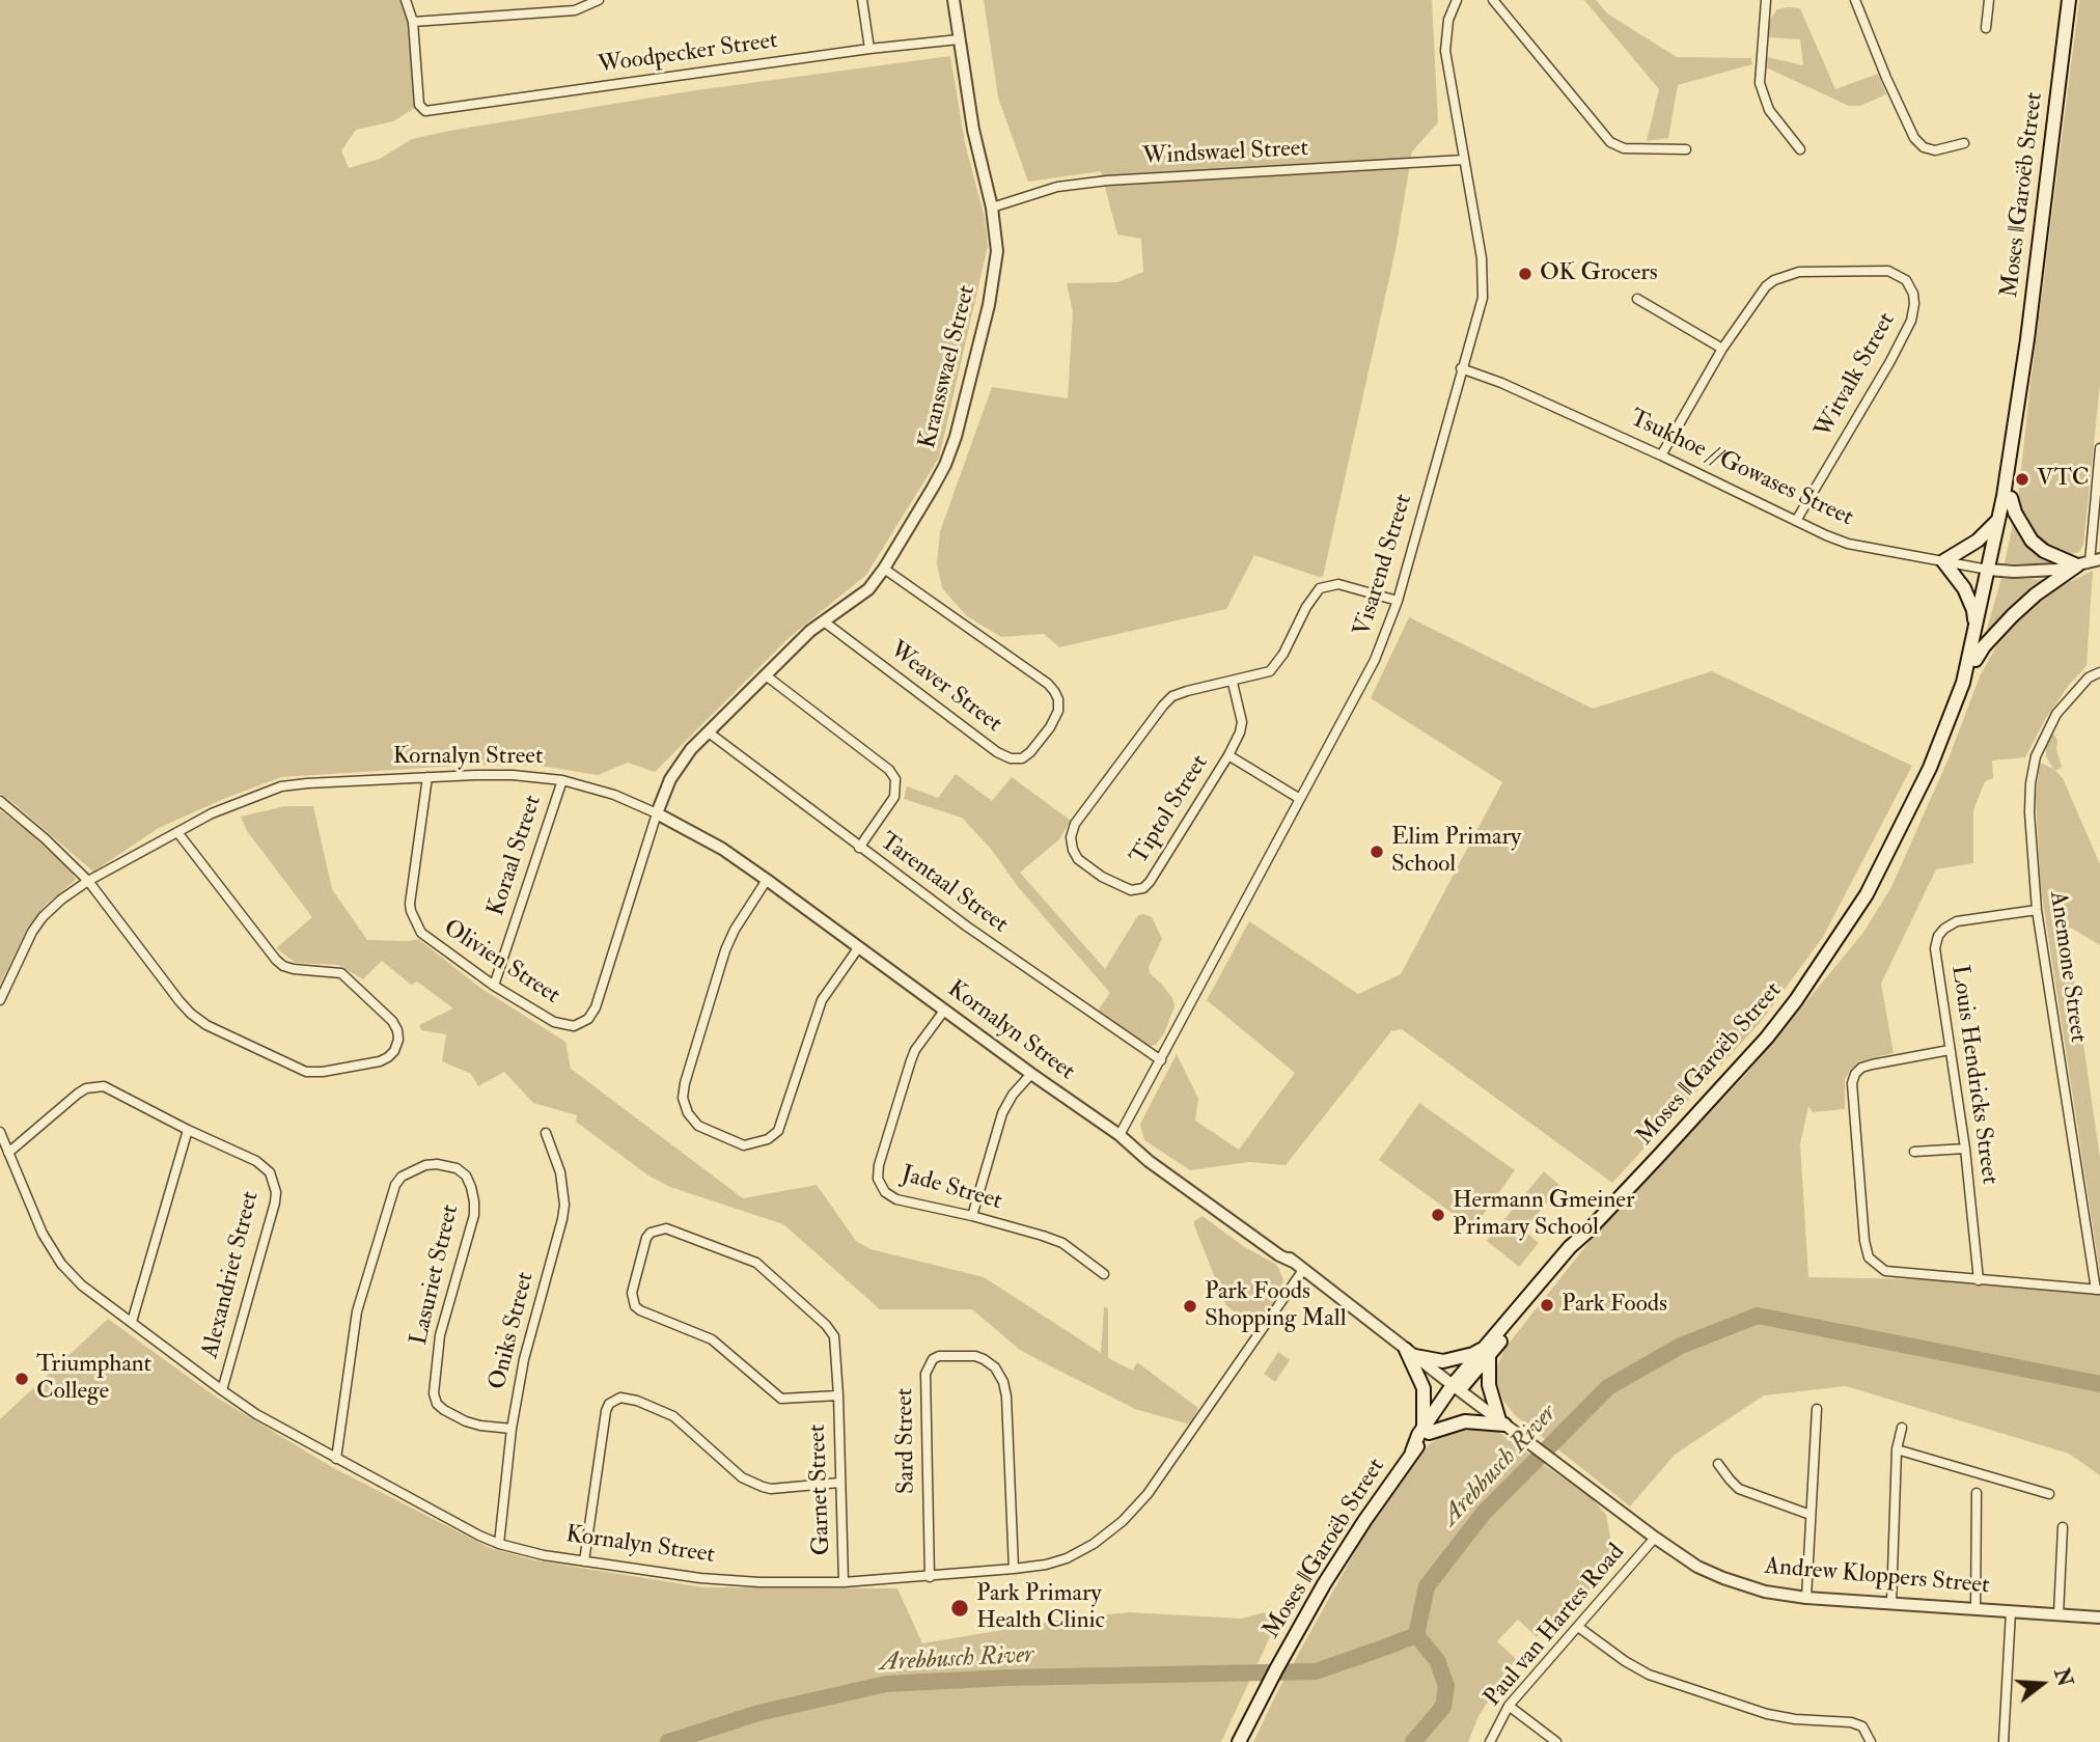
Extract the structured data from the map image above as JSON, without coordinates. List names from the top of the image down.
{
  "streets": {
    "main road": ["Moses ǁGaroëb Street"],
    "street": [
      "Woodpecker Street",
      "Windswael Street",
      "Kransswael Street",
      "Witvalk Street",
      "Tsukhoe //Gowases Street",
      "Visarend Street",
      "Weaver Street",
      "Kornalyn Street",
      "Tiptol Street",
      "Koraal Street",
      "Tarentaal Street",
      "Olivien Street",
      "Anemone Street",
      "Louis Hendricks Street",
      "Jade Street",
      "Alexandriet Street",
      "Lasuriet Street",
      "Oniks Street",
      "Sard Street",
      "Garnet Street",
      "Andrew Kloppers Street",
      "Paul van Hartes Road"
    ]
  },
  "crossings": [
    ["Woodpecker Street", "Kransswael Street"],
    ["Windswael Street", "Kransswael Street"],
    ["Windswael Street", "Visarend Street"],
    ["Moses ǁGaroëb Street", "Tsukhoe //Gowases Street"],
    ["Moses ǁGaroëb Street", "Kornalyn Street"],
    ["Kransswael Street", "Weaver Street"],
    ["Kransswael Street", "Kornalyn Street"],
    ["Kransswael Street", "Tarentaal Street"],
    ["Kransswael Street", "Olivien Street"],
    ["Witvalk Street", "Tsukhoe //Gowases Street"],
    ["Tsukhoe //Gowases Street", "Visarend Street"],
    ["Visarend Street", "Kornalyn Street"],
    ["Visarend Street", "Tiptol Street"],
    ["Visarend Street", "Tarentaal Street"],
    ["Kornalyn Street", "Koraal Street"],
    ["Kornalyn Street", "Olivien Street"],
    ["Kornalyn Street", "Jade Street"],
    ["Kornalyn Street", "Alexandriet Street"],
    ["Kornalyn Street", "Lasuriet Street"],
    ["Kornalyn Street", "Oniks Street"],
    ["Kornalyn Street", "Sard Street"],
    ["Kornalyn Street", "Garnet Street"],
    ["Koraal Street", "Olivien Street"],
    ["Anemone Street", "Louis Hendricks Street"],
    ["Lasuriet Street", "Oniks Street"],
    ["Andrew Kloppers Street", "Paul van Hartes Road"]
  ],
  "water": ["Arebbusch River"],
  "places": [
    "OK Grocers",
    "VTC",
    "Elim Primary School",
    "Hermann Gmeiner Primary School",
    "Park Foods",
    "Park Foods Shopping Mall",
    "Triumphant College",
    "Park Primary Health Clinic"
  ],
  "north": "right"
}
